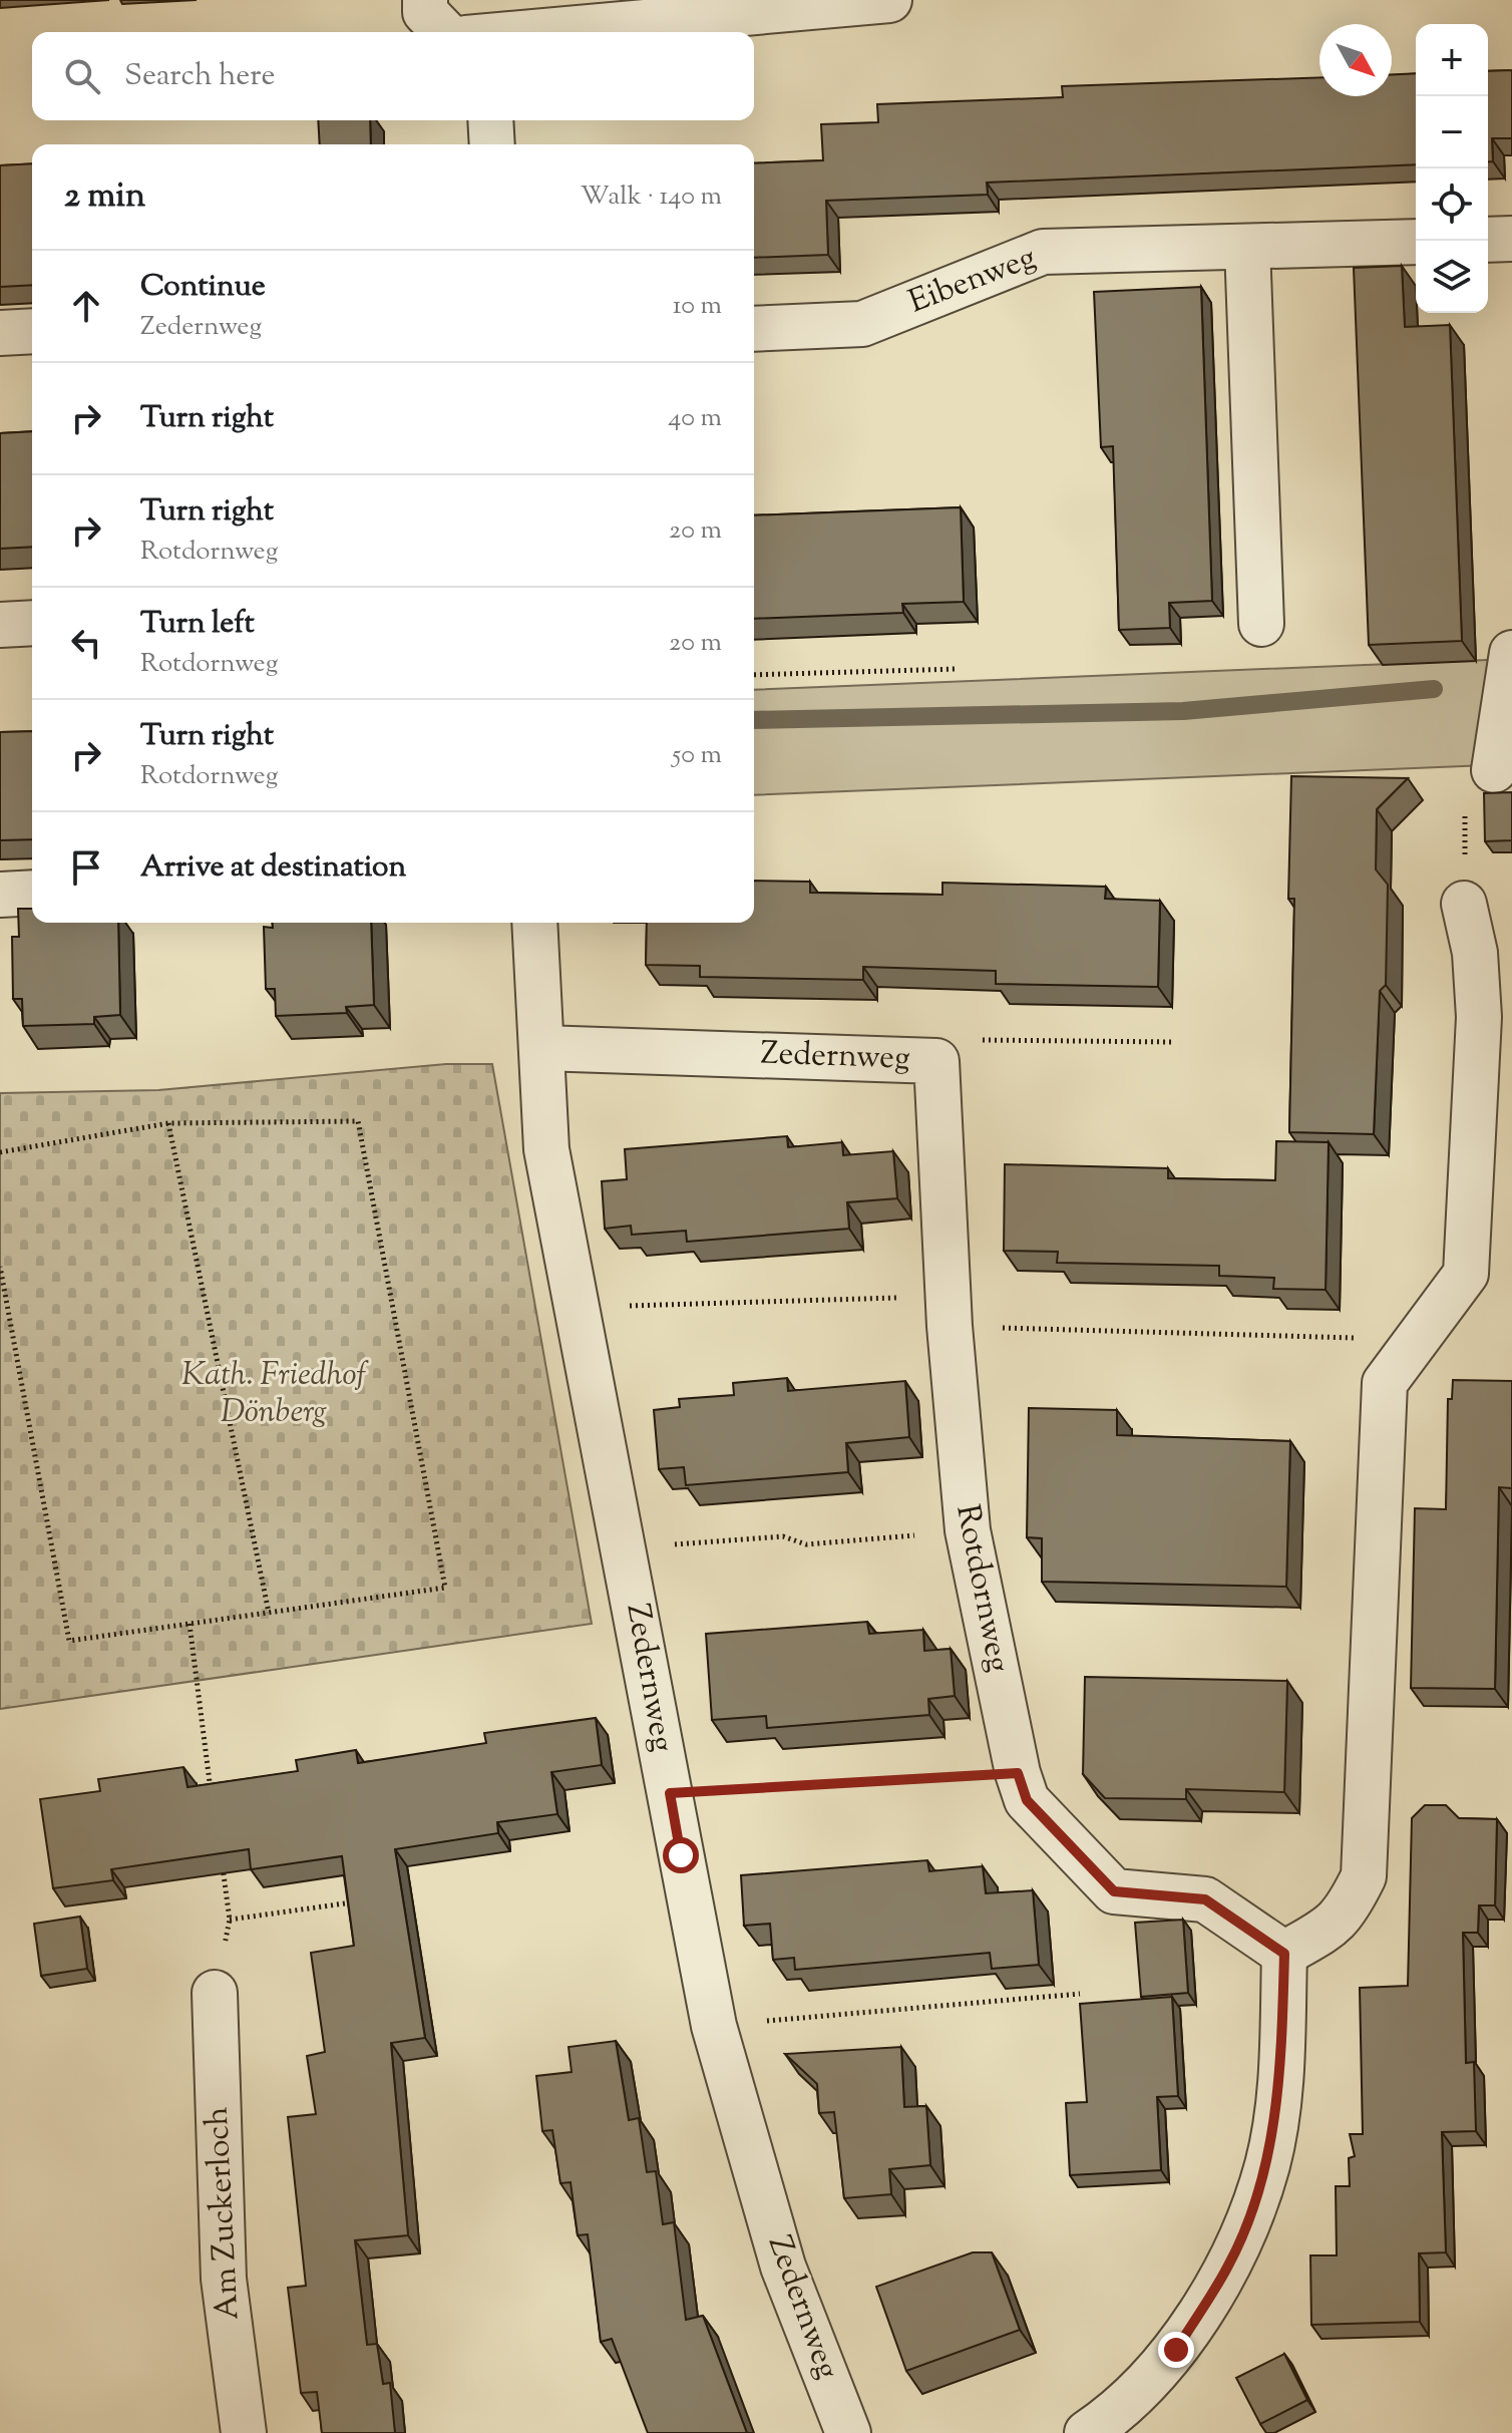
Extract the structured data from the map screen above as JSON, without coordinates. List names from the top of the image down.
{
  "streets": {
    "street": [
      "Eibenweg",
      "Zedernweg",
      "Rotdornweg",
      "Am Zuckerloch"
    ]
  },
  "crossings": [
    ["Zedernweg", "Rotdornweg"]
  ],
  "parks": ["Kath. Friedhof Dönberg"],
  "north": "bottom right",
  "page": {
    "map_buttons": ["+", "−"],
    "search": "Search here",
    "heading": ["2 min", "Walk · 140 m"],
    "list": [
      ["Continue", "Zedernweg", "10 m"],
      ["Turn right", "40 m"],
      ["Turn right", "Rotdornweg", "20 m"],
      ["Turn left", "Rotdornweg", "20 m"],
      ["Turn right", "Rotdornweg", "50 m"],
      "Arrive at destination"
    ]
  }
}
